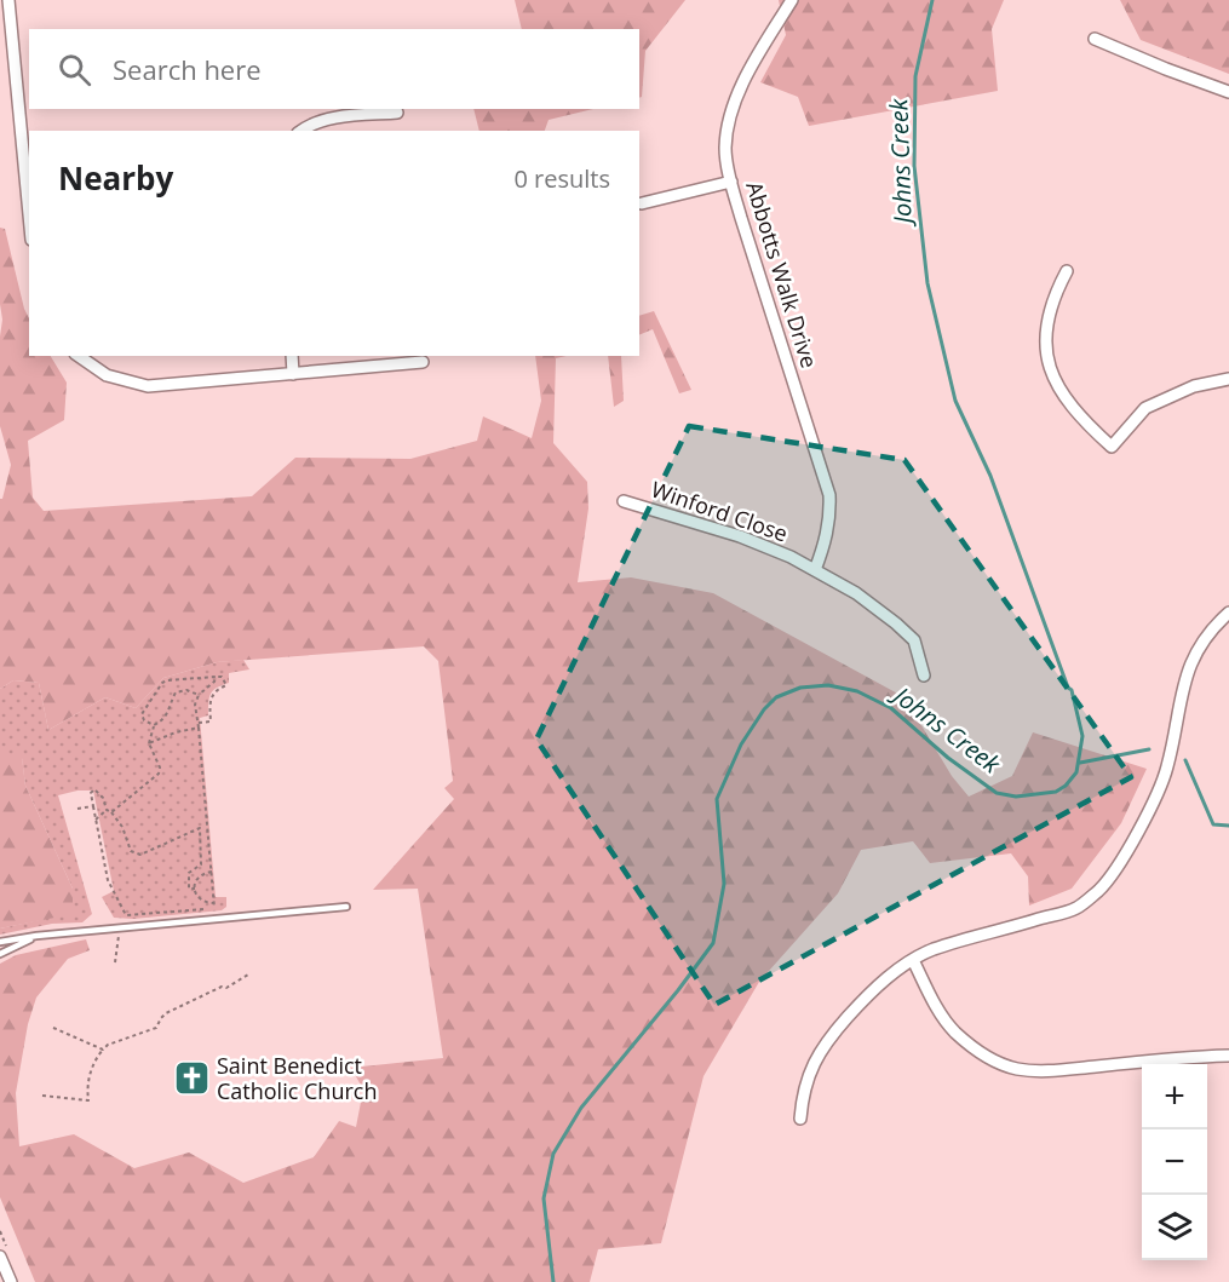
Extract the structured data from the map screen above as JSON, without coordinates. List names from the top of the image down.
{
  "streets": {
    "street": ["Abbotts Walk Drive", "Winford Close"]
  },
  "crossings": [
    ["Abbotts Walk Drive", "Winford Close"]
  ],
  "water": ["Johns Creek"],
  "places": {
    "church": ["Saint Benedict Catholic Church"]
  },
  "page": {
    "search": "Search here",
    "heading": ["Nearby", "0 results"],
    "map_buttons": ["+", "−"]
  }
}
